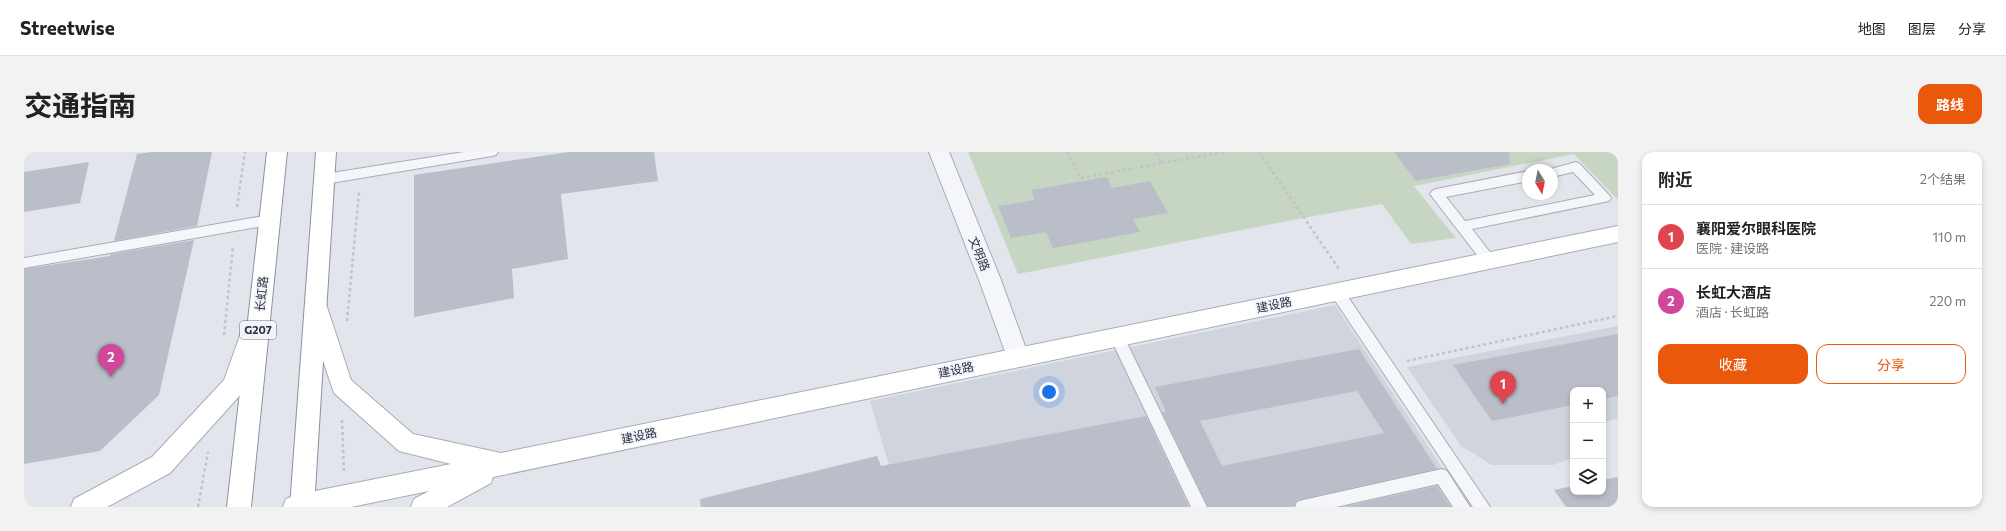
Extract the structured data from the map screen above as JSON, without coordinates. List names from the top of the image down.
{
  "streets": {
    "main road": ["长虹路", "建设路", "G207"],
    "street": ["文明路"]
  },
  "crossings": [
    ["文明路", "建设路"]
  ],
  "north": "bottom",
  "page": {
    "header": "Streetwise",
    "nav": ["地图", "图层", "分享"],
    "title": "交通指南",
    "buttons": [
      "路线",
      ["收藏", "分享"]
    ],
    "heading": ["附近", "2个结果"],
    "list": [
      {
        "mark": "1",
        "name": "襄阳爱尔眼科医院",
        "note": "医院 · 建设路",
        "value": "110 m"
      },
      {
        "mark": "2",
        "name": "长虹大酒店",
        "note": "酒店 · 长虹路",
        "value": "220 m"
      }
    ],
    "pins": ["2", "1"],
    "map_buttons": ["+", "−"]
  }
}
